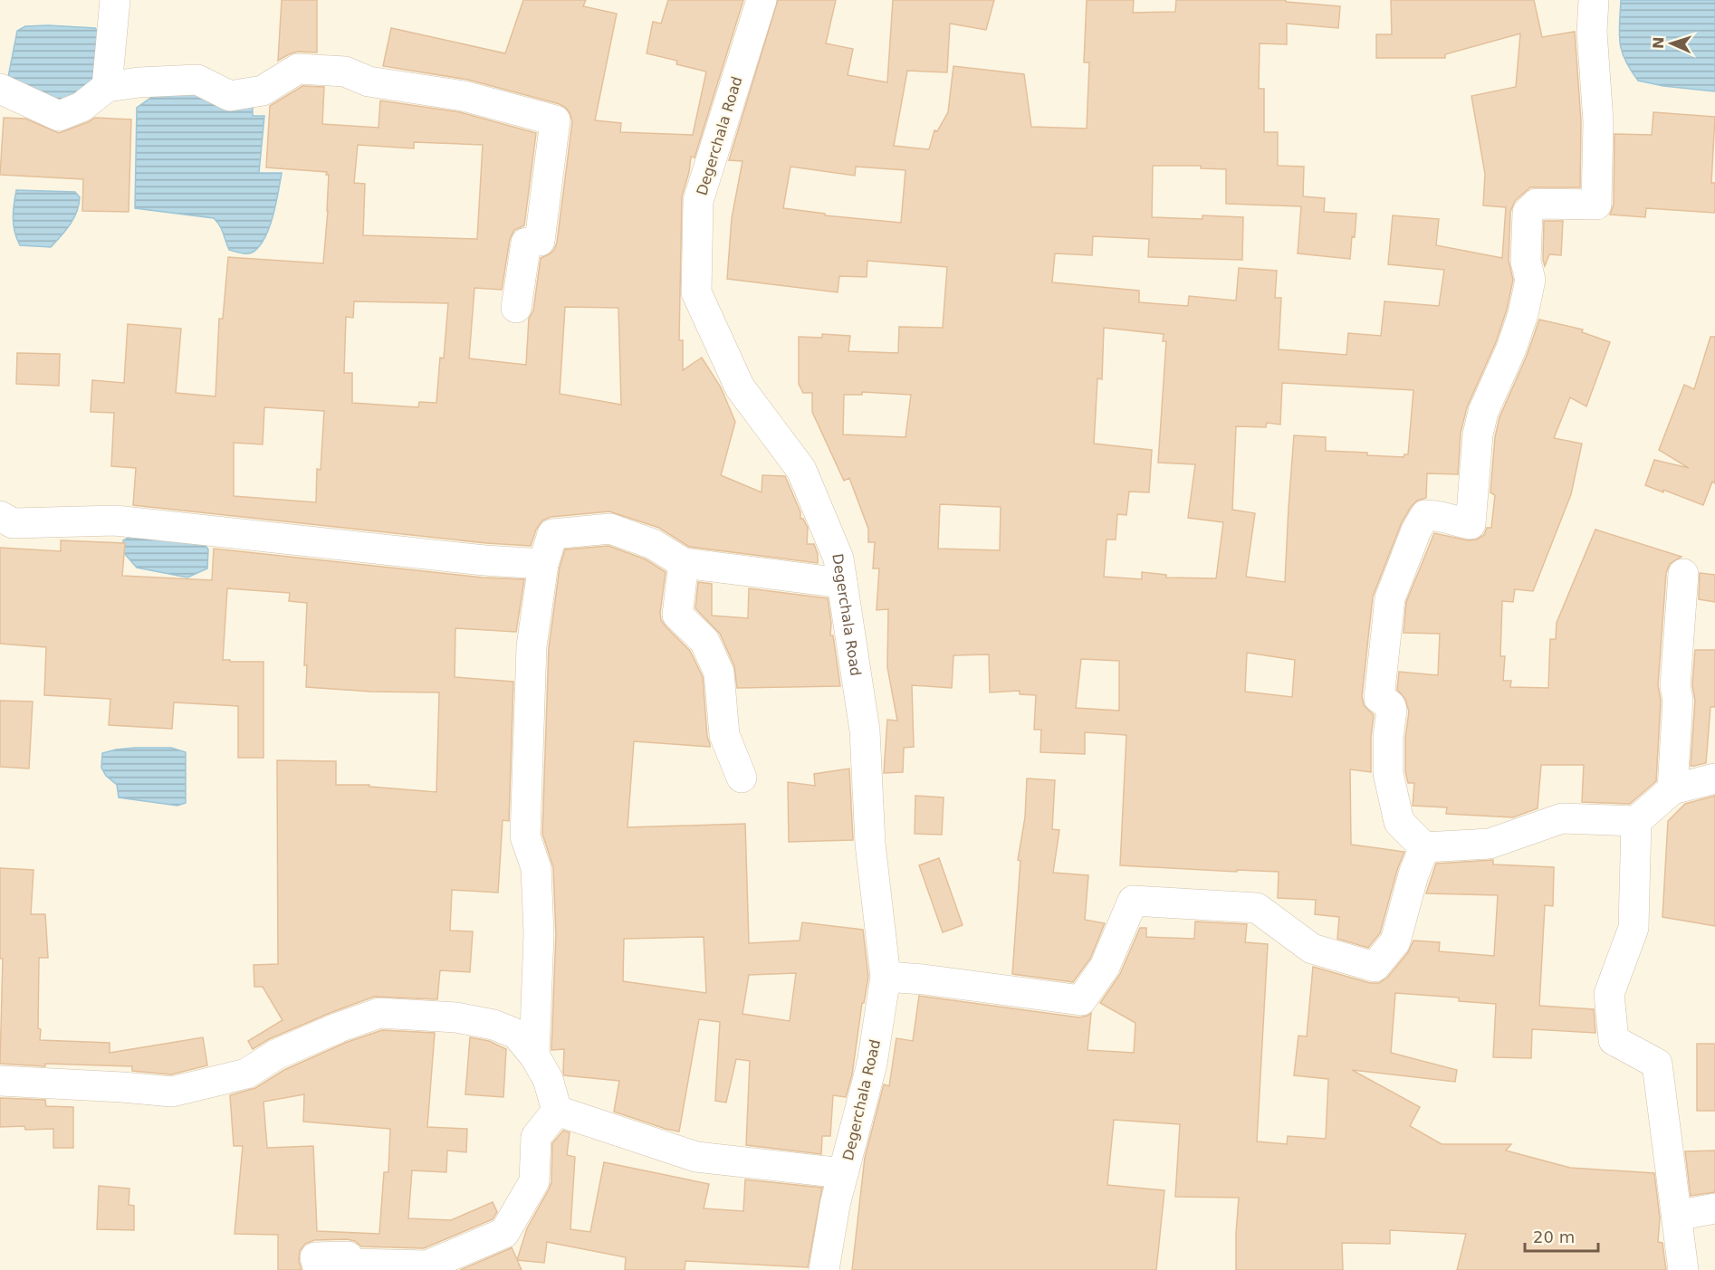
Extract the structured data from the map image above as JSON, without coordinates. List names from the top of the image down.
{
  "streets": {
    "street": ["Degerchala Road"]
  },
  "scale_bar": "20 m",
  "north": "left"
}
